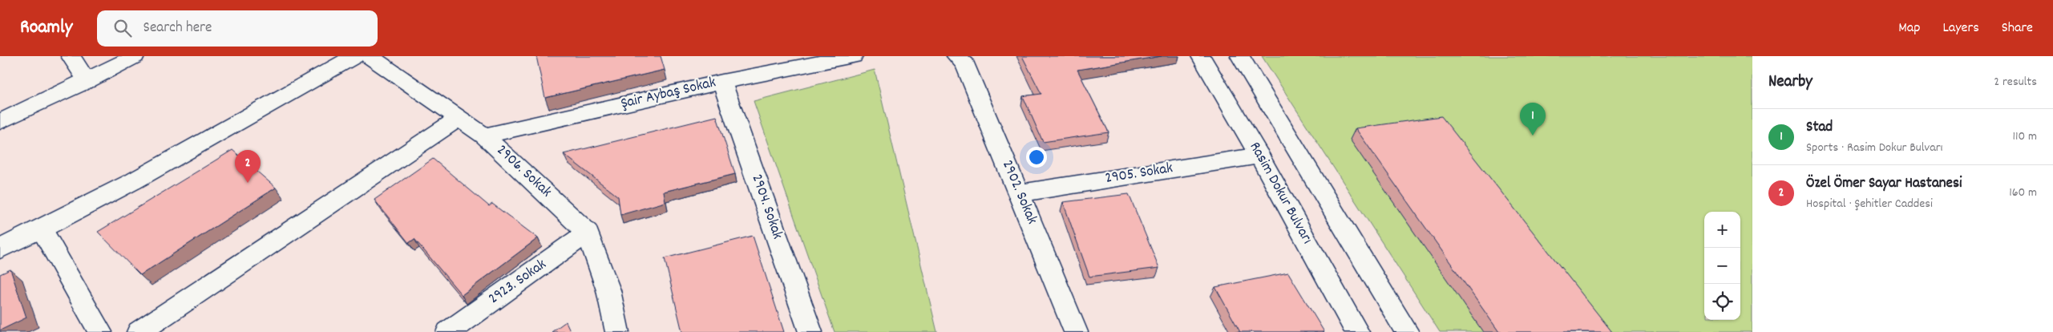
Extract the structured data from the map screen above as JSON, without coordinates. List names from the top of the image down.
{
  "streets": {
    "street": [
      "Şair Aybaş Sokak",
      "2906. Sokak",
      "2905. Sokak",
      "2902. Sokak",
      "Rasim Dokur Bulvarı",
      "2904. Sokak",
      "2923. Sokak"
    ]
  },
  "crossings": [
    ["Şair Aybaş Sokak", "2906. Sokak"],
    ["Şair Aybaş Sokak", "2904. Sokak"],
    ["2906. Sokak", "2923. Sokak"],
    ["2905. Sokak", "2902. Sokak"],
    ["2905. Sokak", "Rasim Dokur Bulvarı"]
  ],
  "page": {
    "header": "Roamly",
    "search": "Search here",
    "nav": ["Map", "Layers", "Share"],
    "heading": ["Nearby", "2 results"],
    "pins": ["1", "2"],
    "list": [
      {
        "mark": "1",
        "name": "Stad",
        "note": "Sports · Rasim Dokur Bulvarı",
        "value": "110 m"
      },
      {
        "mark": "2",
        "name": "Özel Ömer Sayar Hastanesi",
        "note": "Hospital · Şehitler Caddesi",
        "value": "160 m"
      }
    ],
    "map_buttons": ["+", "−"]
  }
}
